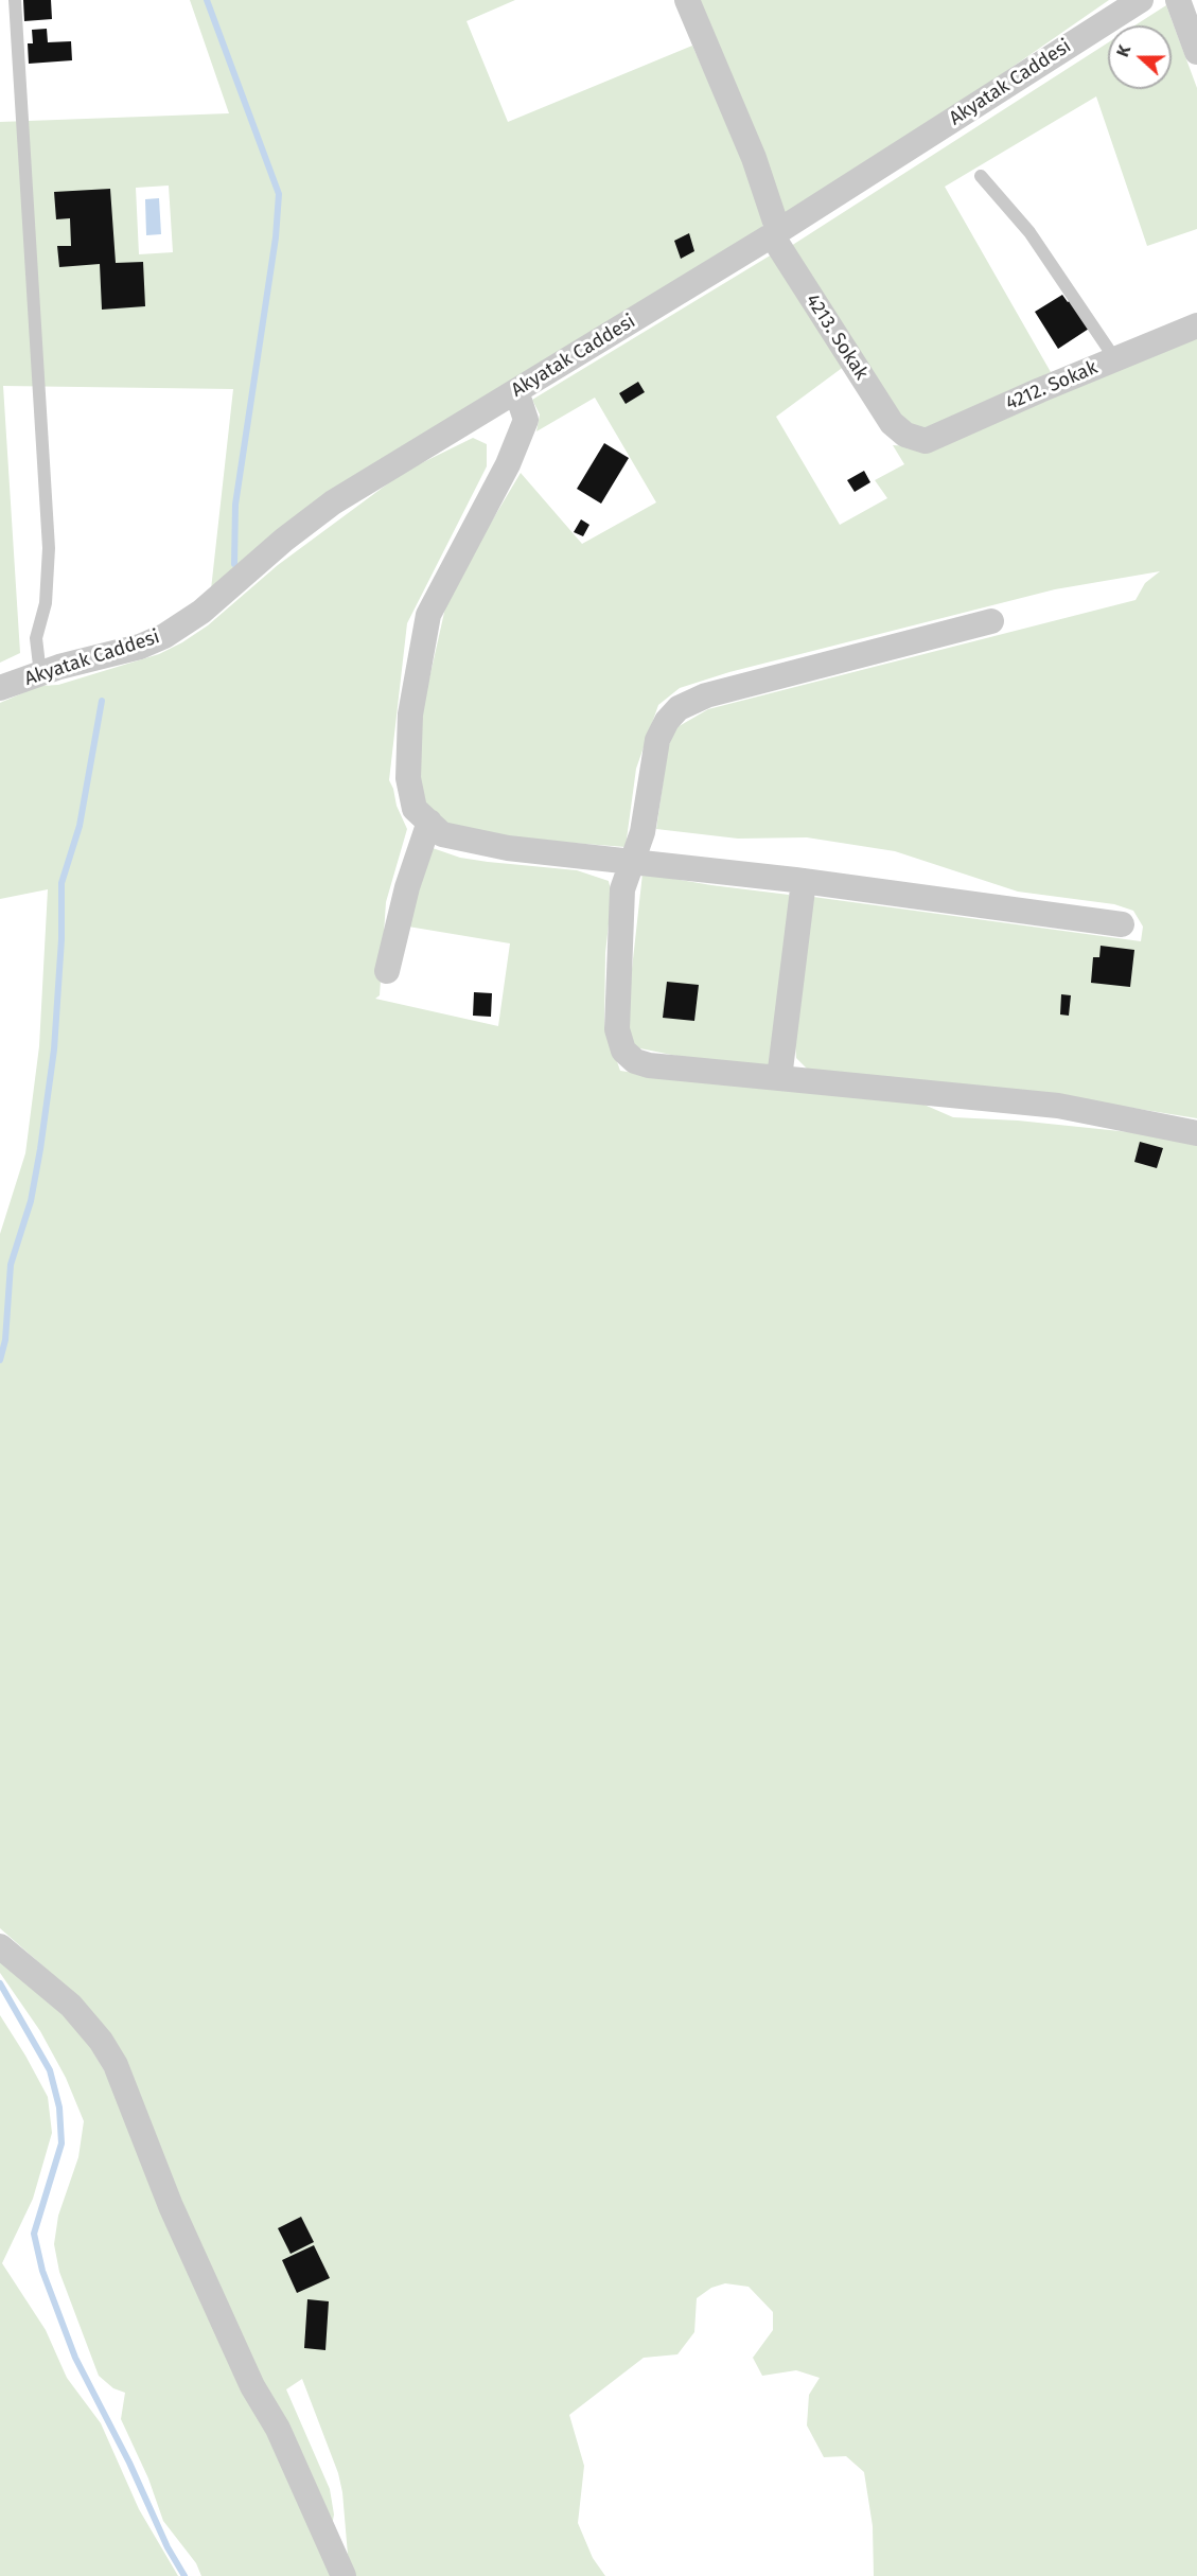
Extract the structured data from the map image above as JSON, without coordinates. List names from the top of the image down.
{
  "streets": {
    "street": ["Akyatak Caddesi", "4213. Sokak", "4212. Sokak"]
  },
  "crossings": [
    ["Akyatak Caddesi", "4213. Sokak"],
    ["4213. Sokak", "4212. Sokak"]
  ],
  "north": "left"
}
